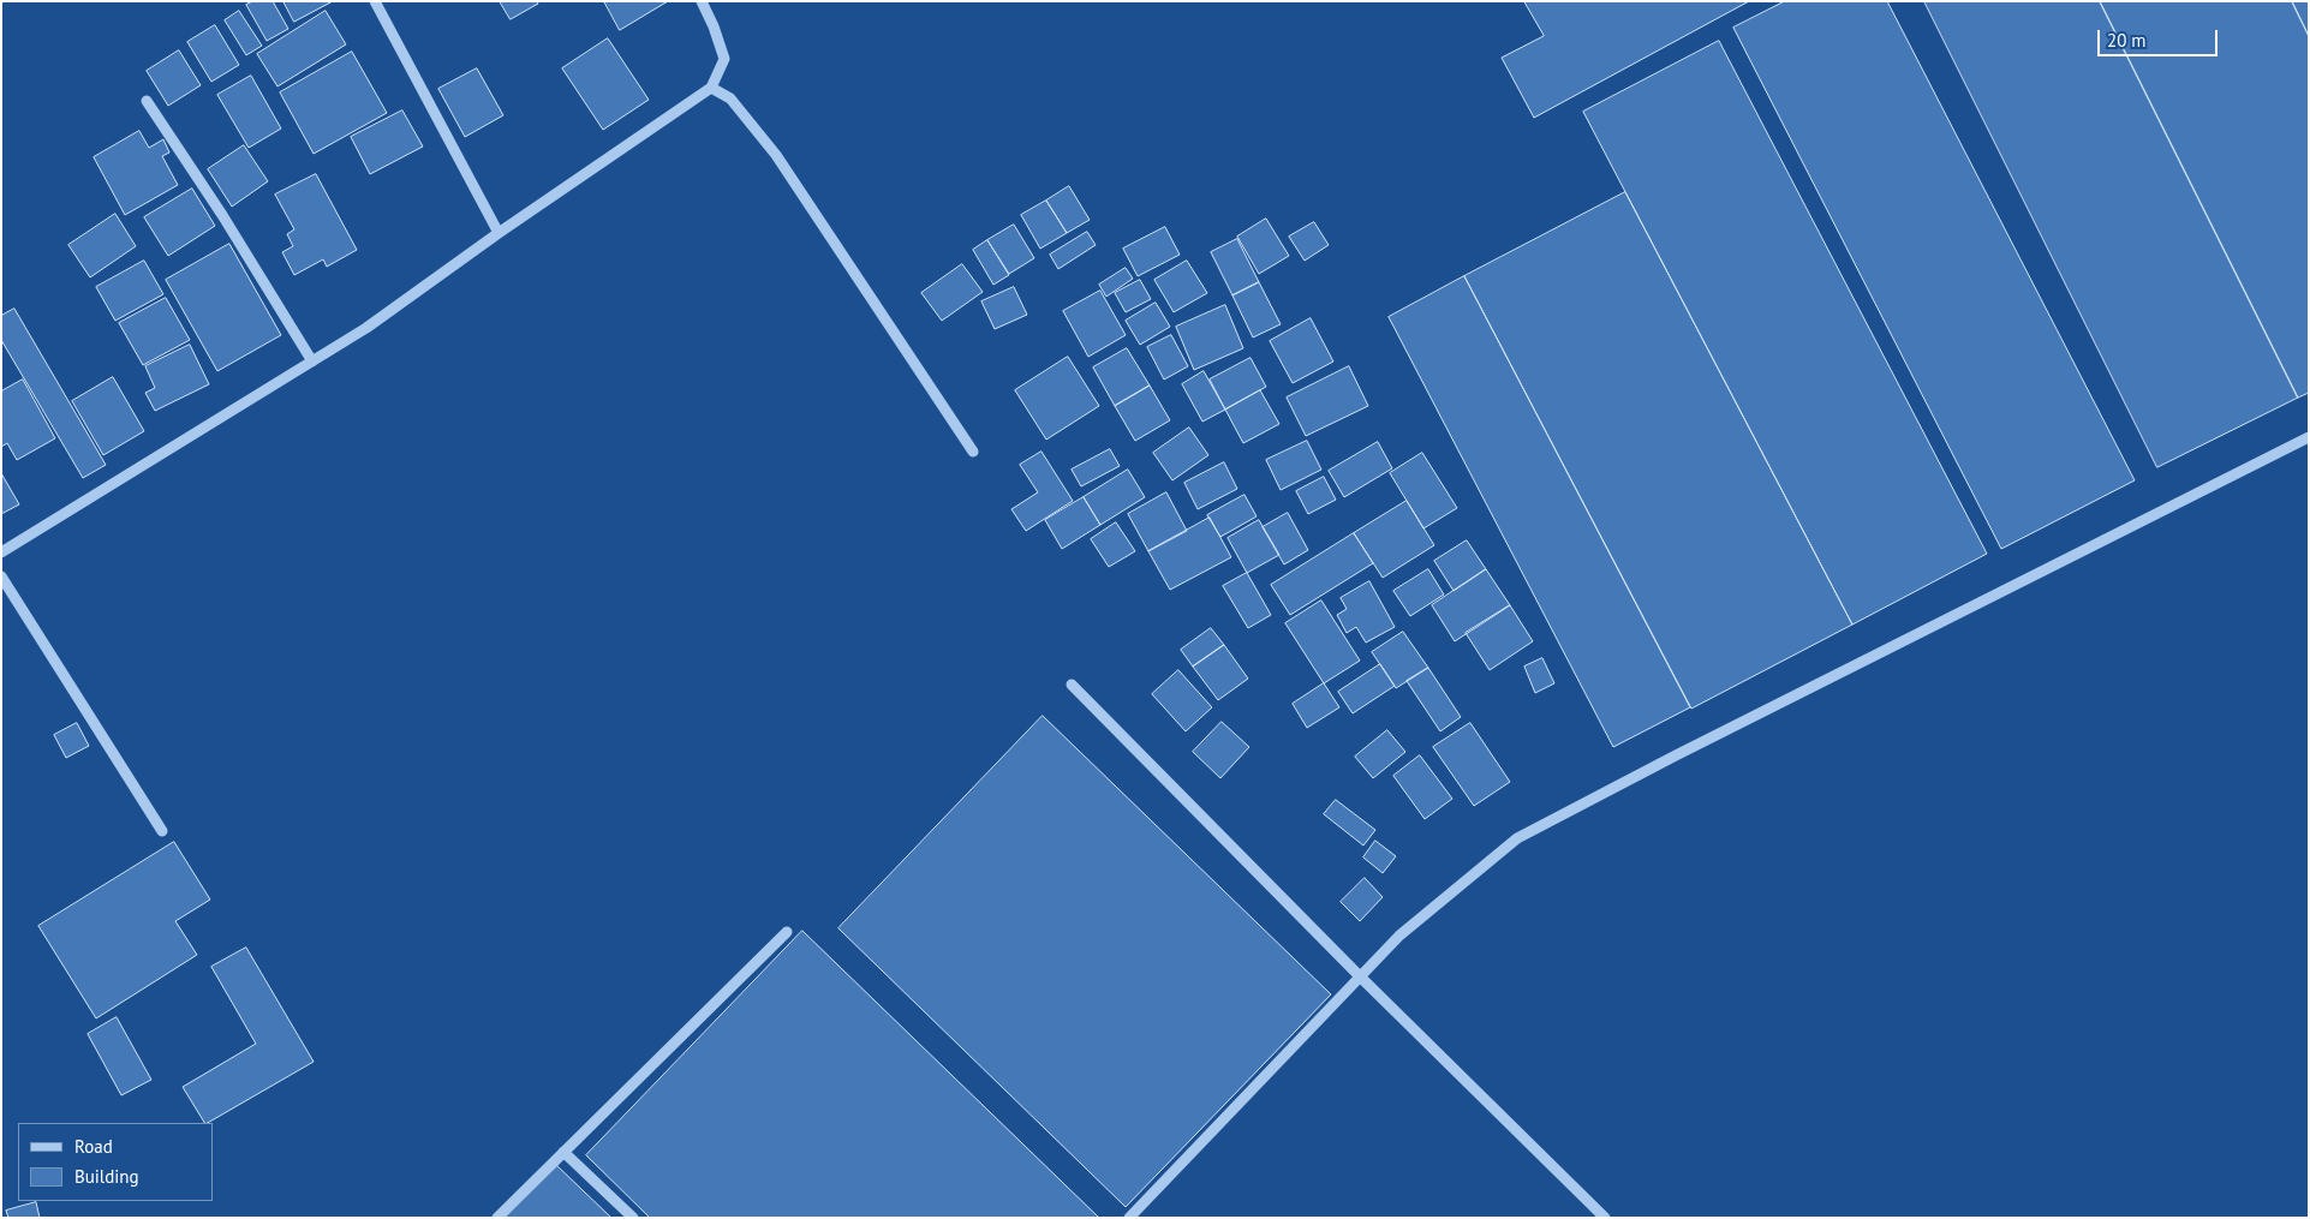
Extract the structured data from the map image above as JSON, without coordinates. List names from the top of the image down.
{
  "legend": ["Road", "Building"],
  "scale_bar": "20 m"
}
